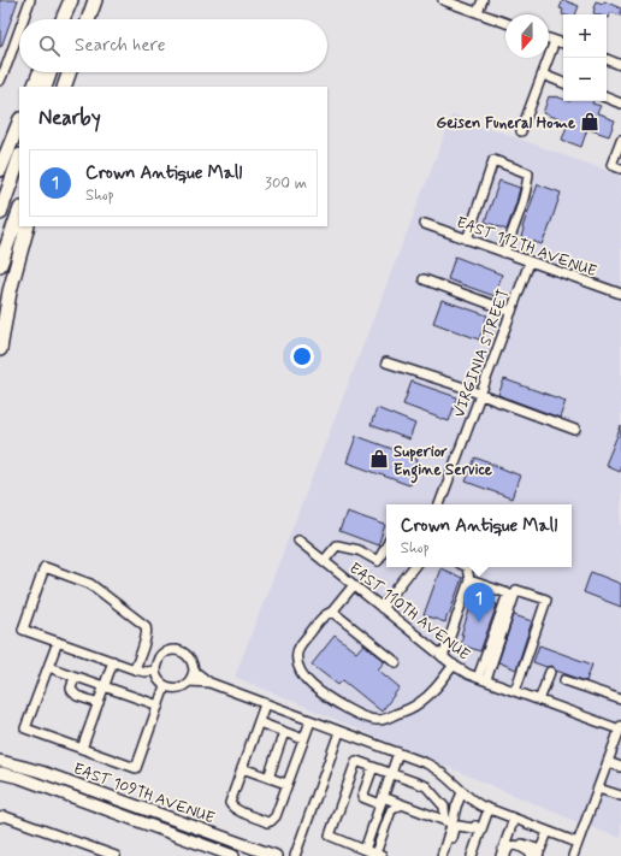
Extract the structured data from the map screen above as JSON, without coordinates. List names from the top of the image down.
{
  "streets": {
    "main road": ["EAST 109TH AVENUE"],
    "street": ["EAST 112TH AVENUE", "VIRGINIA STREET", "EAST 110TH AVENUE"]
  },
  "crossings": [
    ["EAST 112TH AVENUE", "VIRGINIA STREET"]
  ],
  "places": {
    "shop": ["Geisen Funeral Home", "Superior Engine Service"]
  },
  "north": "bottom",
  "page": {
    "map_buttons": ["+", "−"],
    "search": "Search here",
    "heading": "Nearby",
    "list": [
      {
        "mark": "1",
        "name": "Crown Antique Mall",
        "note": "Shop",
        "value": "300 m"
      }
    ],
    "popup": ["Crown Antique Mall", "Shop"],
    "pins": "1"
  }
}
